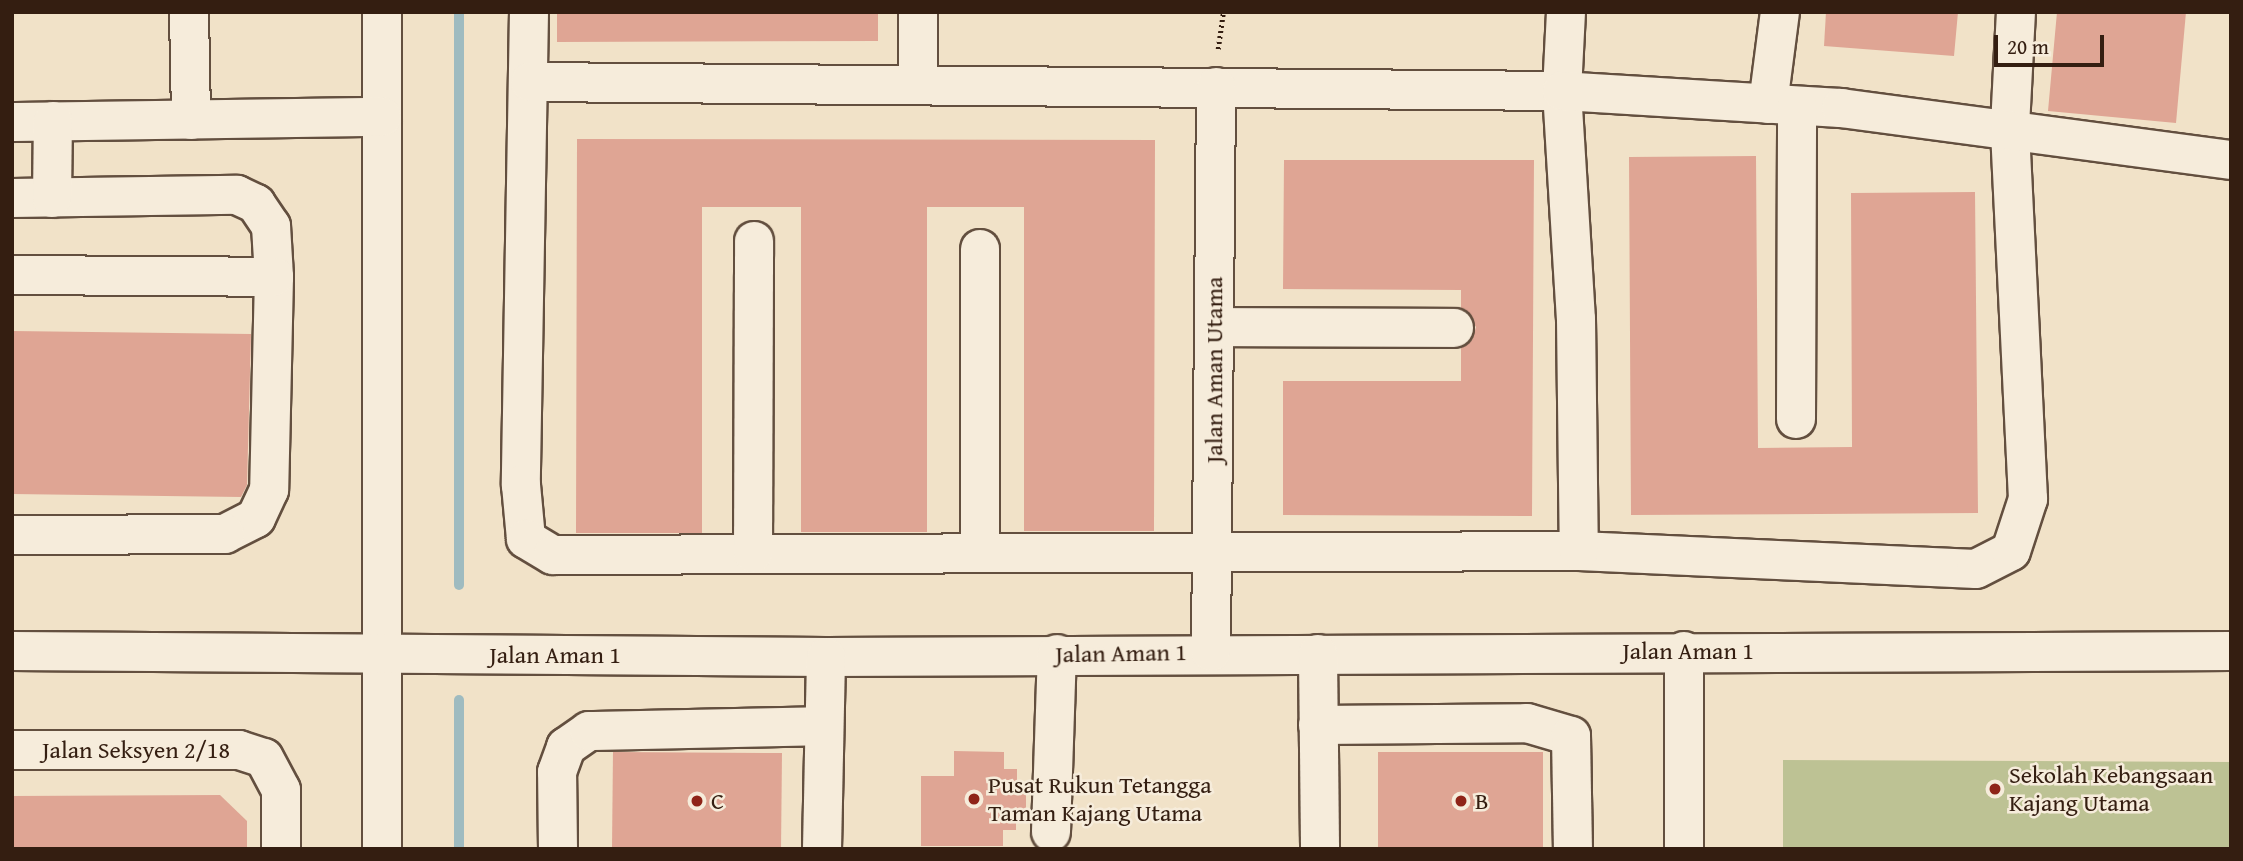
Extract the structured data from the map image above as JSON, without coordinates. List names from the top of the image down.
{
  "streets": {
    "street": ["Jalan Aman Utama", "Jalan Aman 1", "Jalan Seksyen 2/18"]
  },
  "crossings": [
    ["Jalan Aman Utama", "Jalan Aman 1"]
  ],
  "places": [
    "Sekolah Kebangsaan Kajang Utama",
    "Pusat Rukun Tetangga Taman Kajang Utama",
    "C",
    "B"
  ],
  "scale_bar": "20 m"
}
